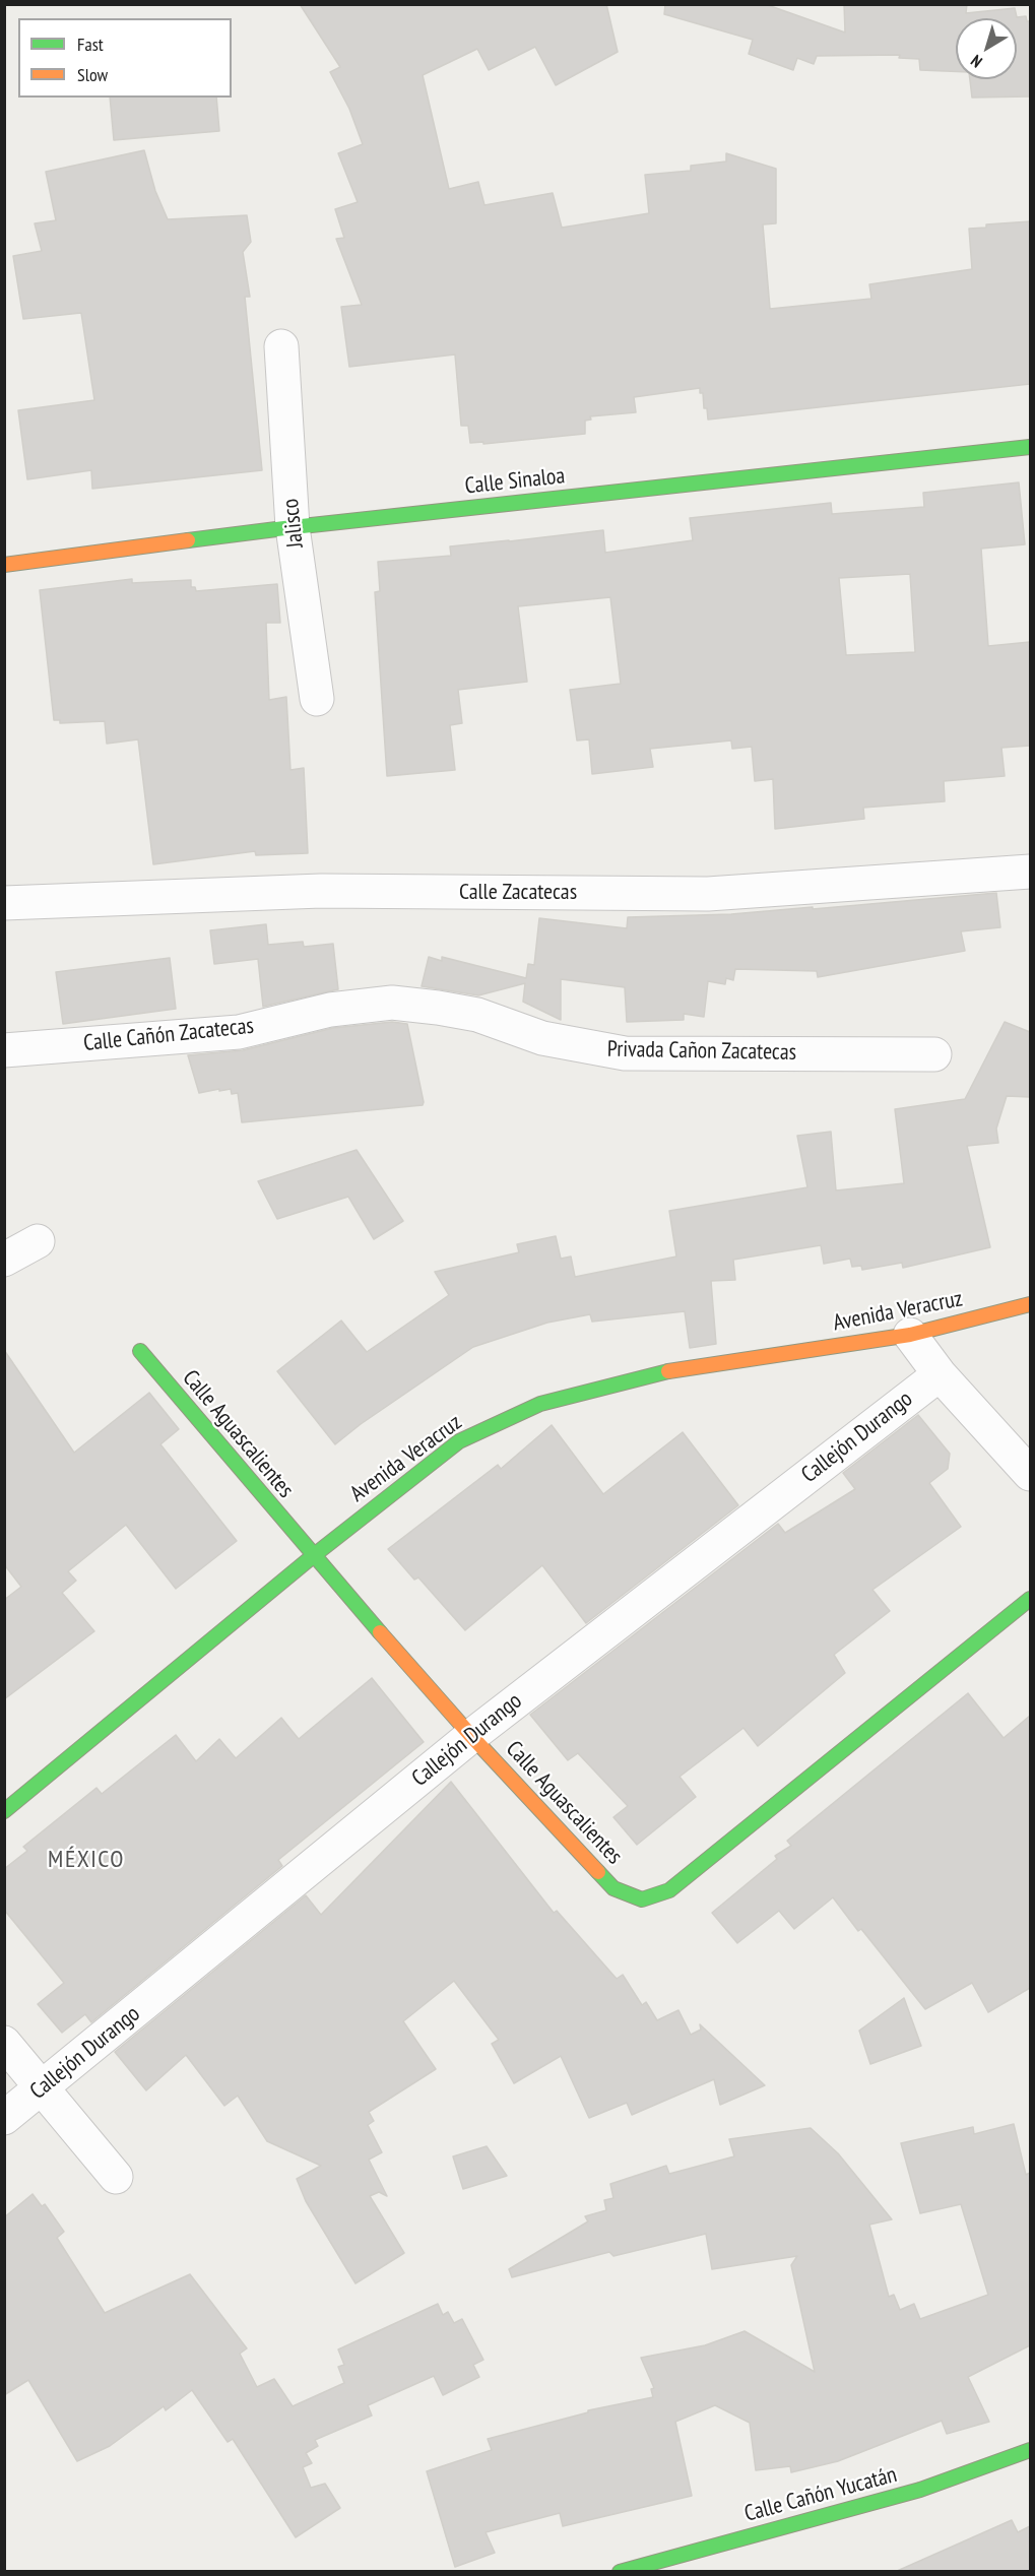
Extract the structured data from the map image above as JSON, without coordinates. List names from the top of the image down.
{
  "streets": {
    "street": [
      "Calle Sinaloa",
      "Jalisco",
      "Calle Zacatecas",
      "Calle Cañón Zacatecas",
      "Privada Cañon Zacatecas",
      "Avenida Veracruz",
      "Calle Aguascalientes",
      "Callejón Durango",
      "Calle Cañón Yucatán"
    ]
  },
  "crossings": [
    ["Calle Sinaloa", "Jalisco"],
    ["Calle Cañón Zacatecas", "Privada Cañon Zacatecas"],
    ["Avenida Veracruz", "Calle Aguascalientes"],
    ["Calle Aguascalientes", "Callejón Durango"]
  ],
  "districts": ["MÉXICO"],
  "legend": ["Fast", "Slow"],
  "north": "bottom left"
}
